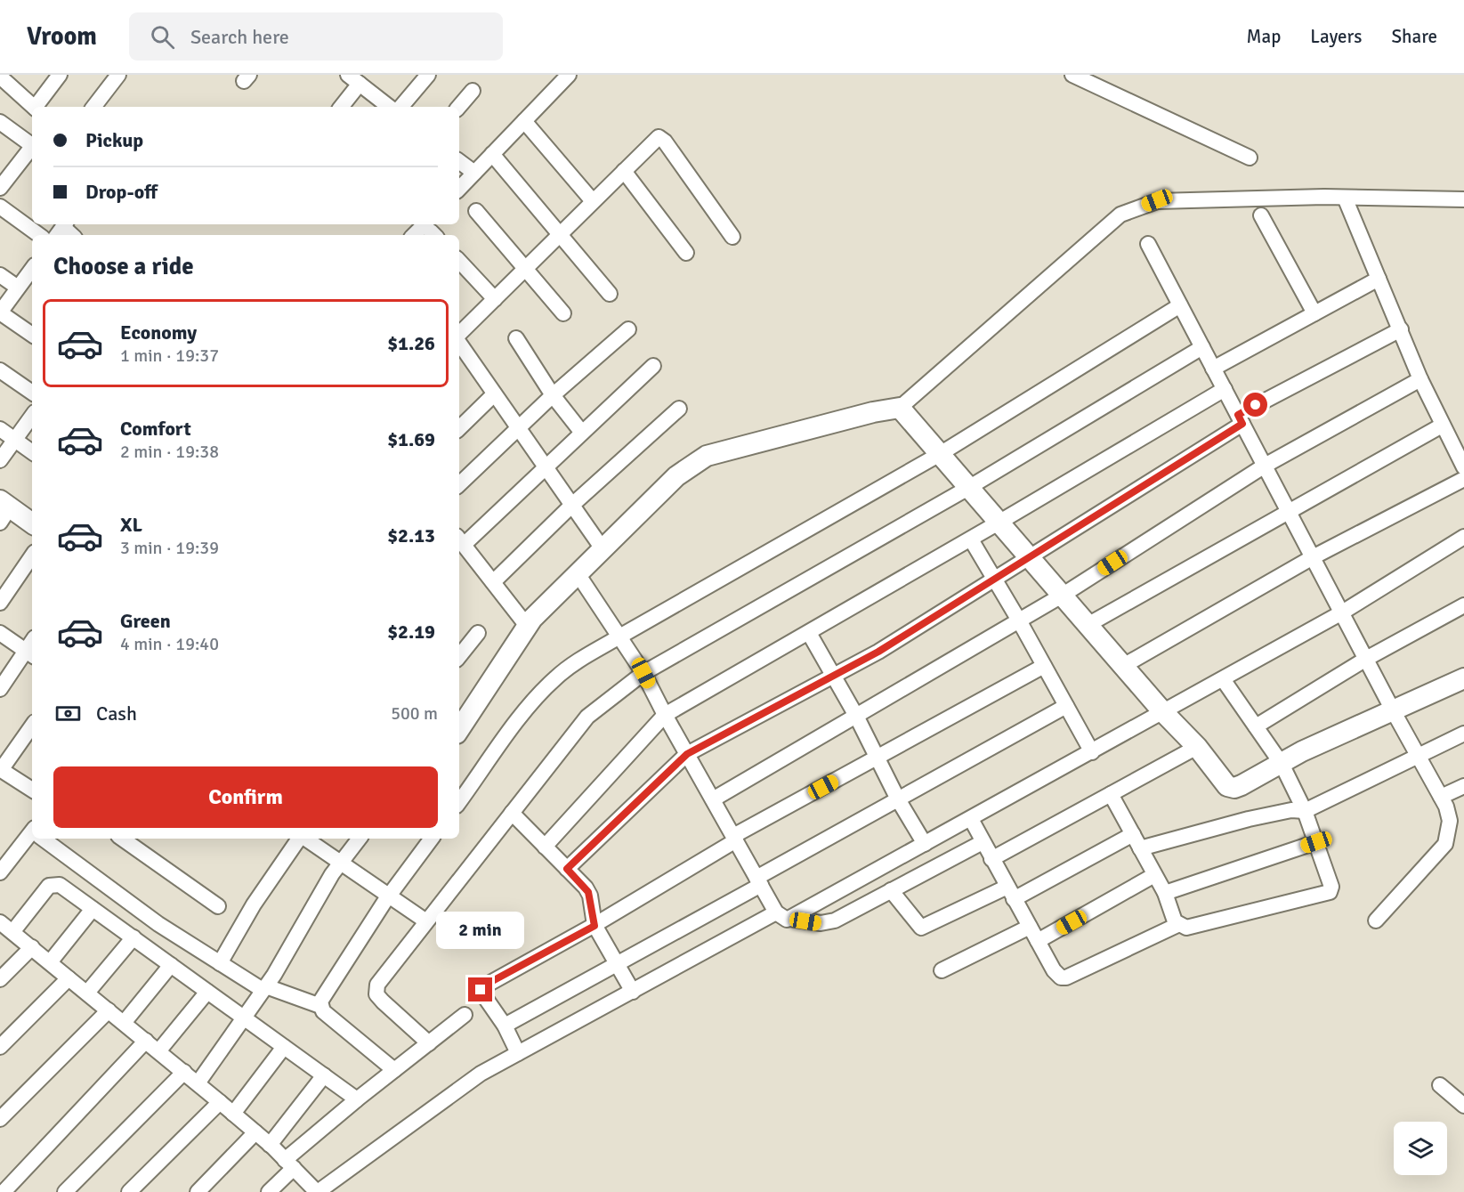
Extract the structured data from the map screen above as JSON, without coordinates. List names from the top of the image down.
{
  "page": {
    "header": "Vroom",
    "search": "Search here",
    "nav": ["Map", "Layers", "Share"],
    "banner": ["Pickup", "Drop-off"],
    "heading": "Choose a ride",
    "list": [
      {
        "name": "Economy",
        "note": "1 min · 19:37",
        "value": "$1.26"
      },
      {
        "name": "Comfort",
        "note": "2 min · 19:38",
        "value": "$1.69"
      },
      {
        "name": "XL",
        "note": "3 min · 19:39",
        "value": "$2.13"
      },
      {
        "name": "Green",
        "note": "4 min · 19:40",
        "value": "$2.19"
      }
    ],
    "pay": ["Cash", "500 m"],
    "buttons": "Confirm",
    "bubble": "2 min"
  }
}
